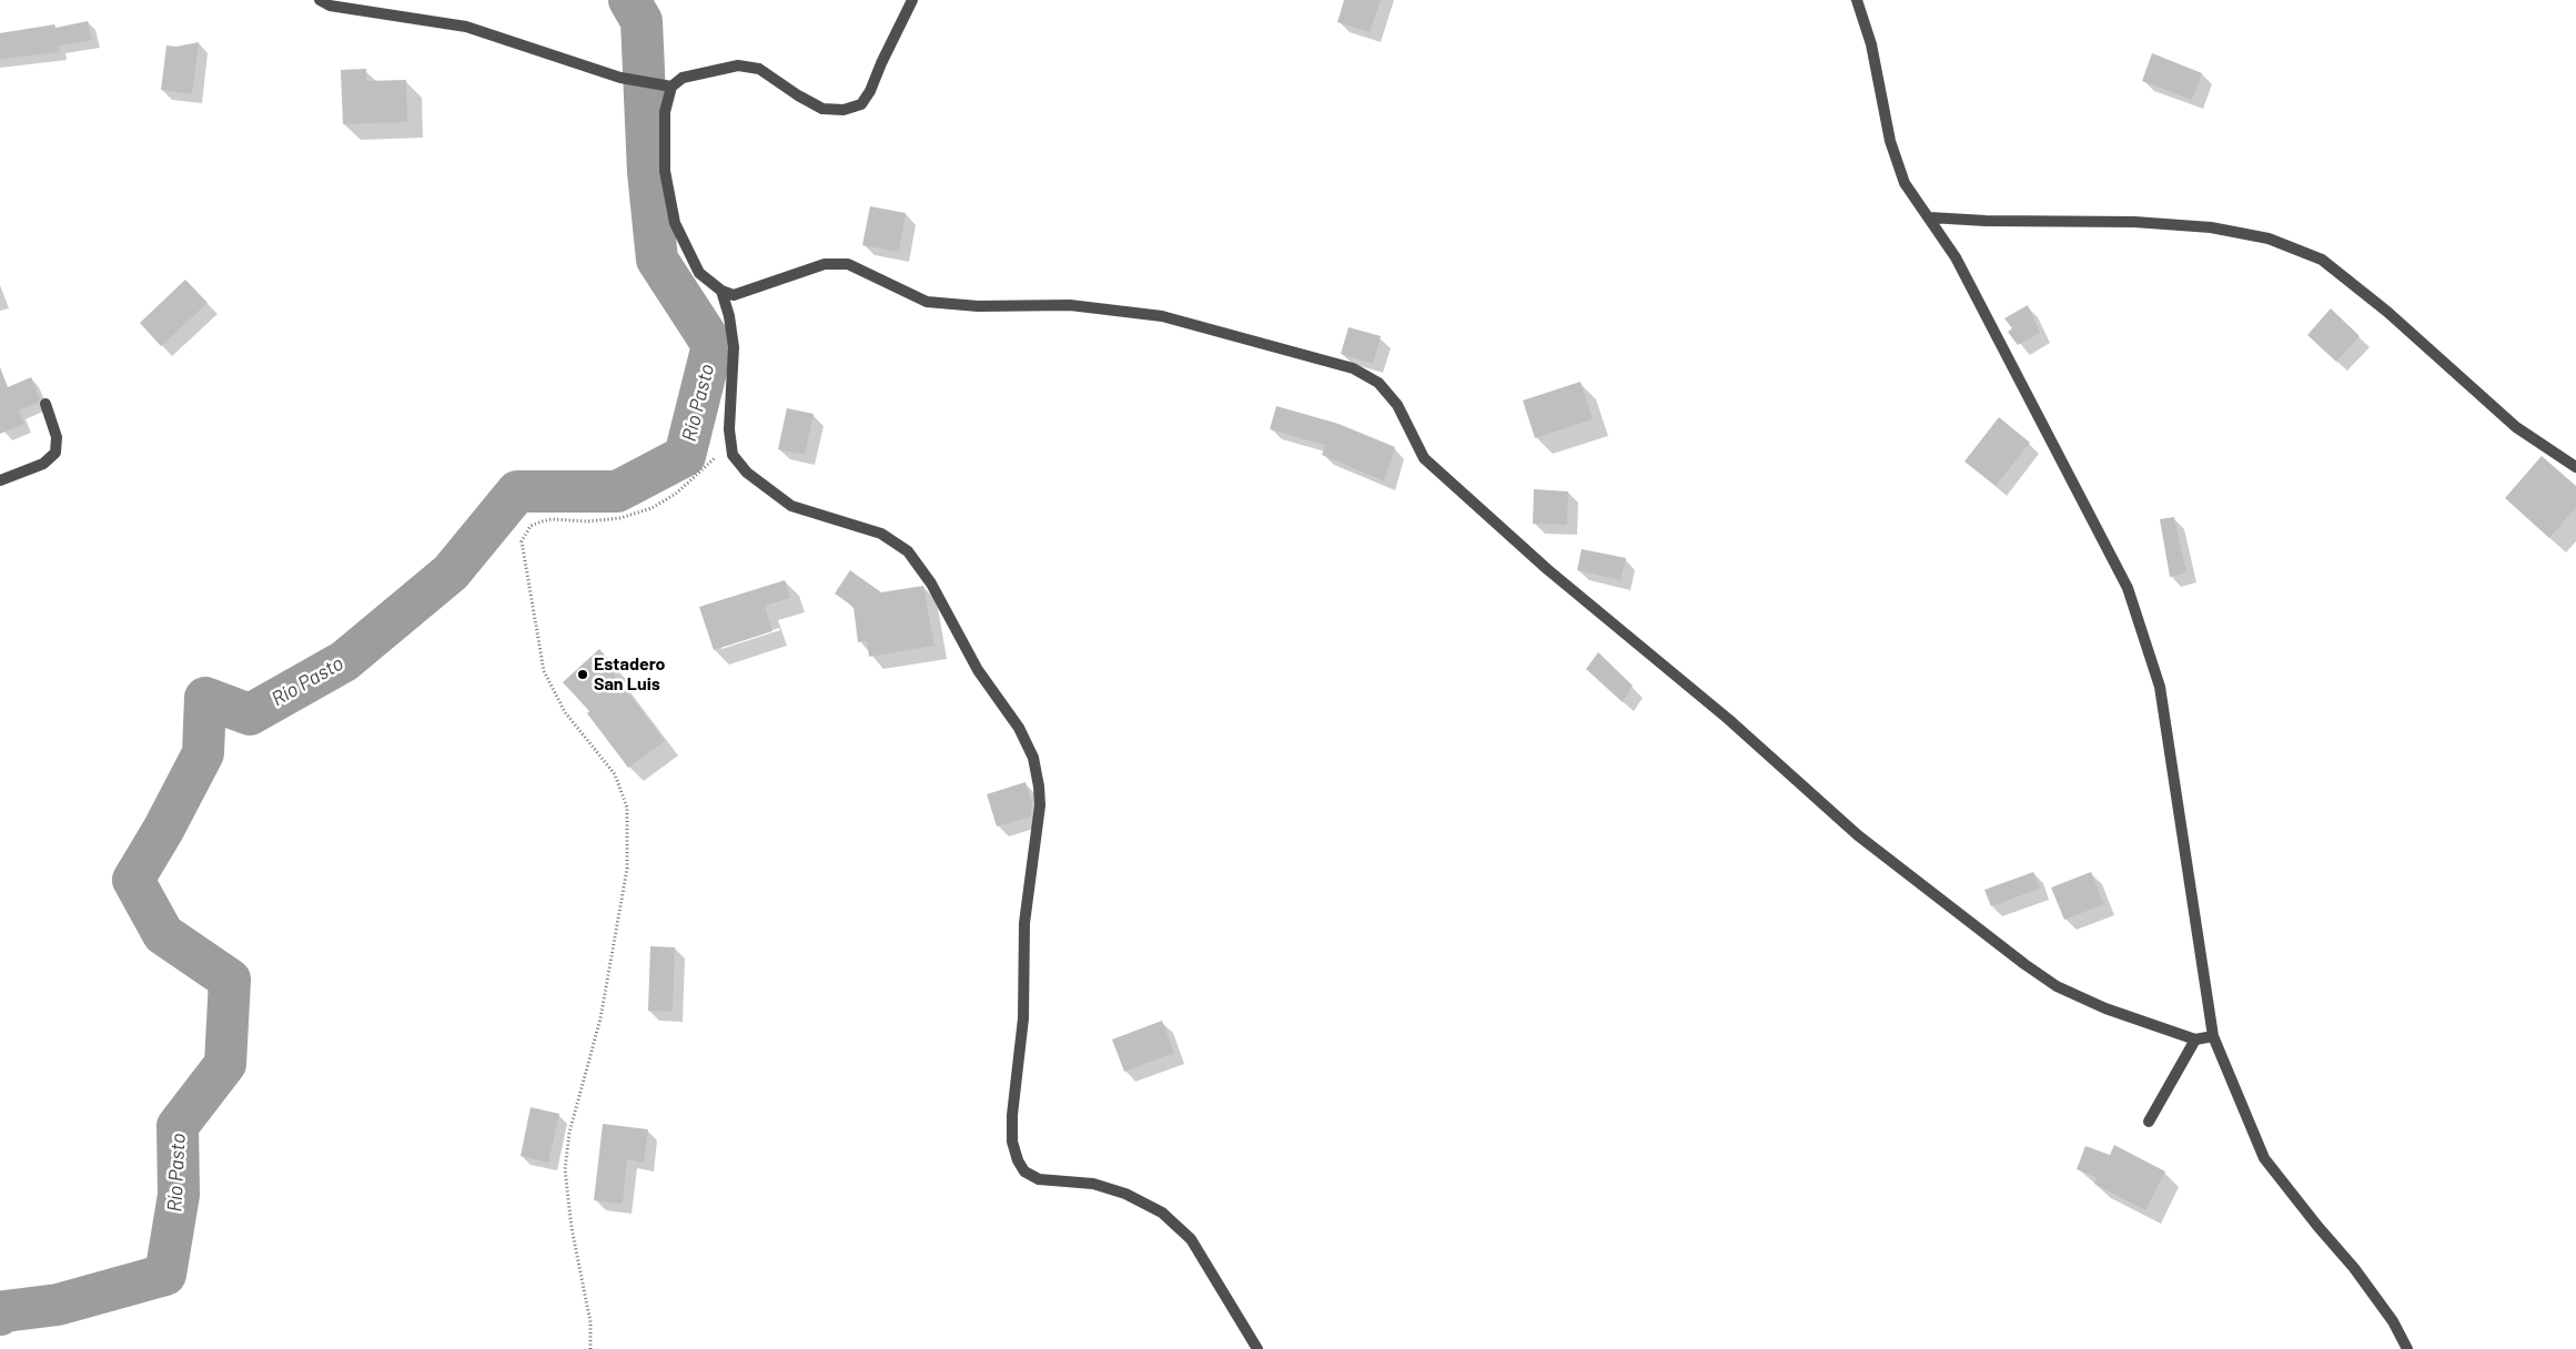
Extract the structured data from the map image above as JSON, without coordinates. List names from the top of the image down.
{
  "water": ["Río Pasto"],
  "places": ["Estadero San Luis"]
}
